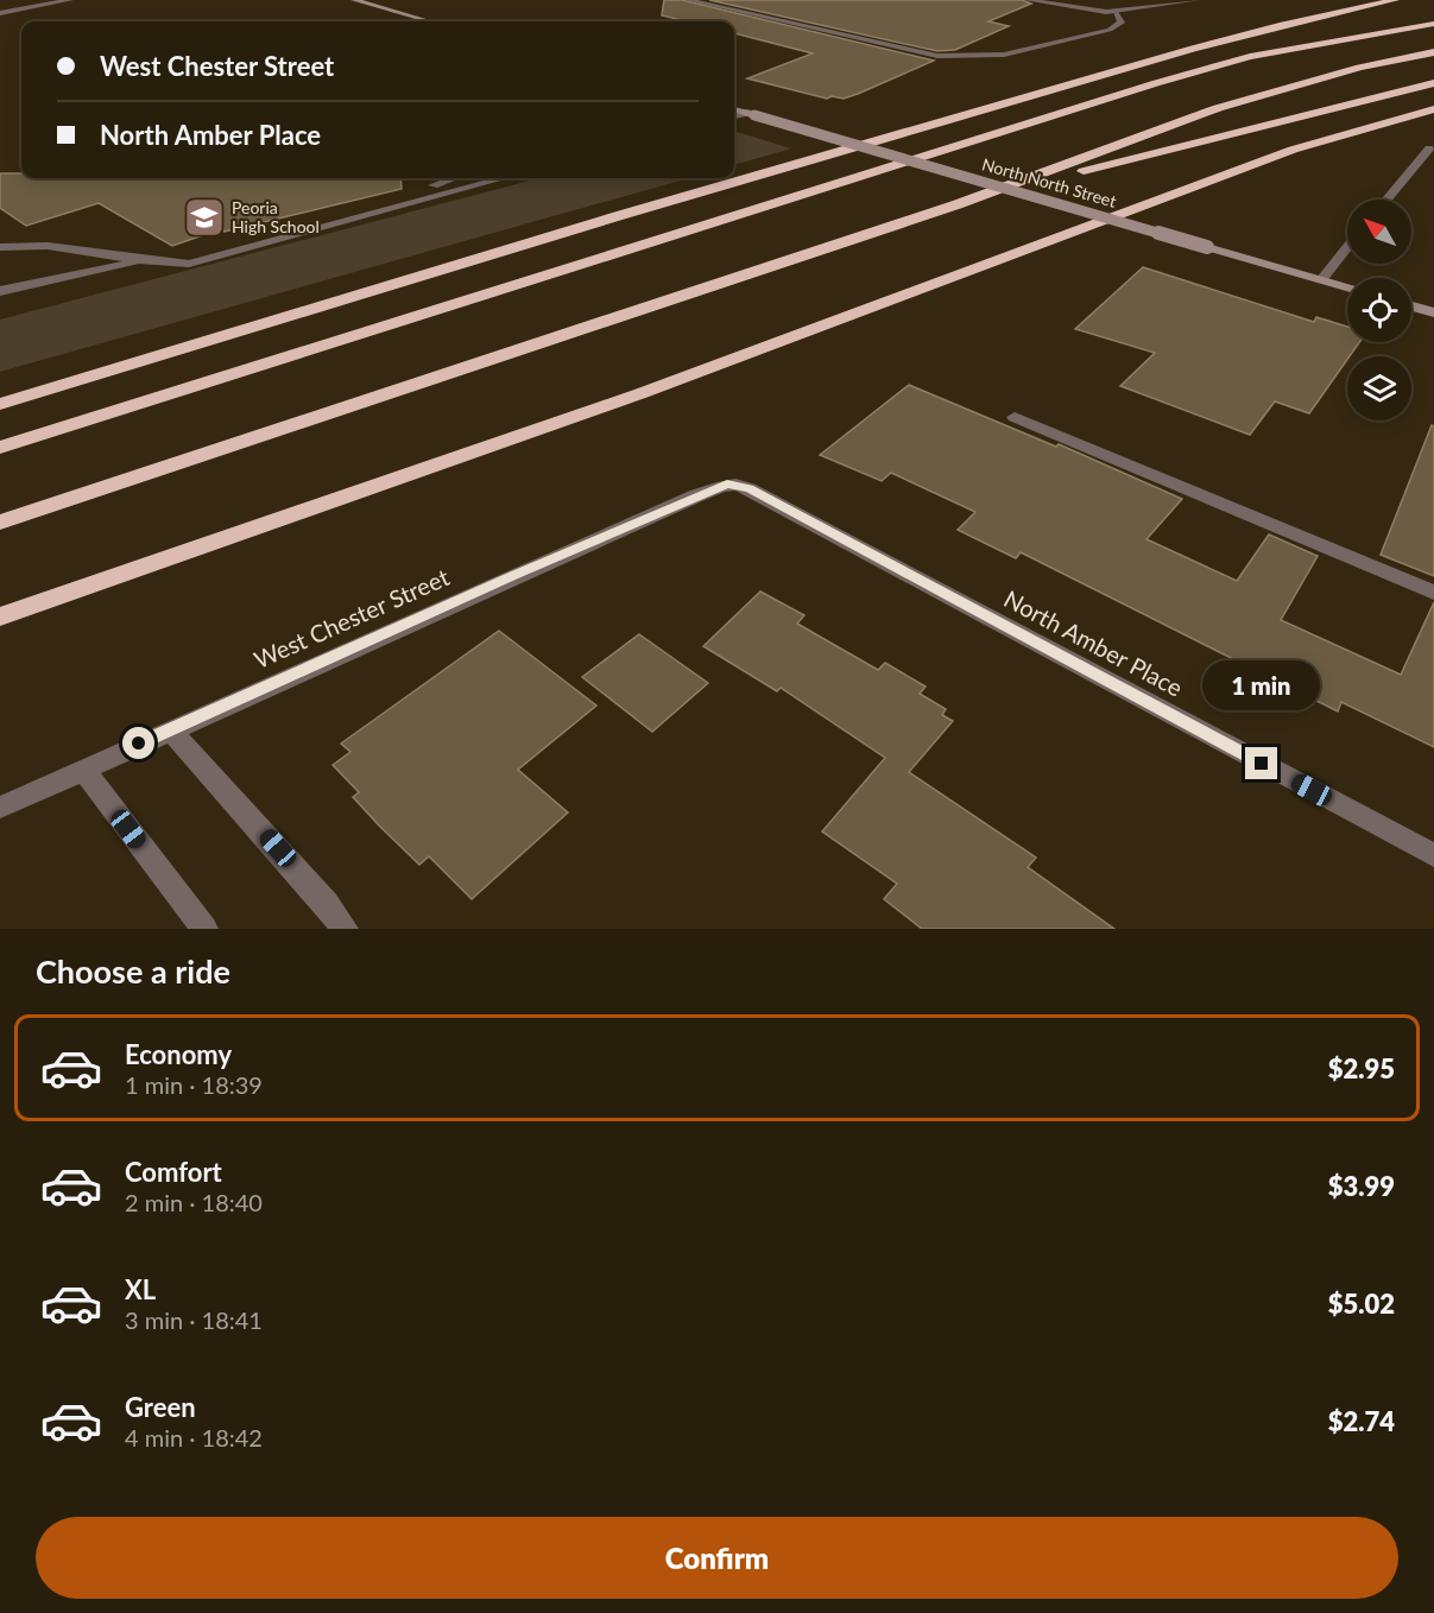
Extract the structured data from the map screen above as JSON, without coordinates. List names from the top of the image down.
{
  "streets": {
    "street": ["North North Street", "West Chester Street", "North Amber Place"]
  },
  "crossings": [
    ["West Chester Street", "North Amber Place"]
  ],
  "places": {
    "school or university": ["Peoria High School"]
  },
  "north": "top left",
  "page": {
    "banner": ["West Chester Street", "North Amber Place"],
    "bubble": "1 min",
    "heading": "Choose a ride",
    "list": [
      {
        "name": "Economy",
        "note": "1 min · 18:39",
        "value": "$2.95"
      },
      {
        "name": "Comfort",
        "note": "2 min · 18:40",
        "value": "$3.99"
      },
      {
        "name": "XL",
        "note": "3 min · 18:41",
        "value": "$5.02"
      },
      {
        "name": "Green",
        "note": "4 min · 18:42",
        "value": "$2.74"
      }
    ],
    "buttons": "Confirm"
  }
}
